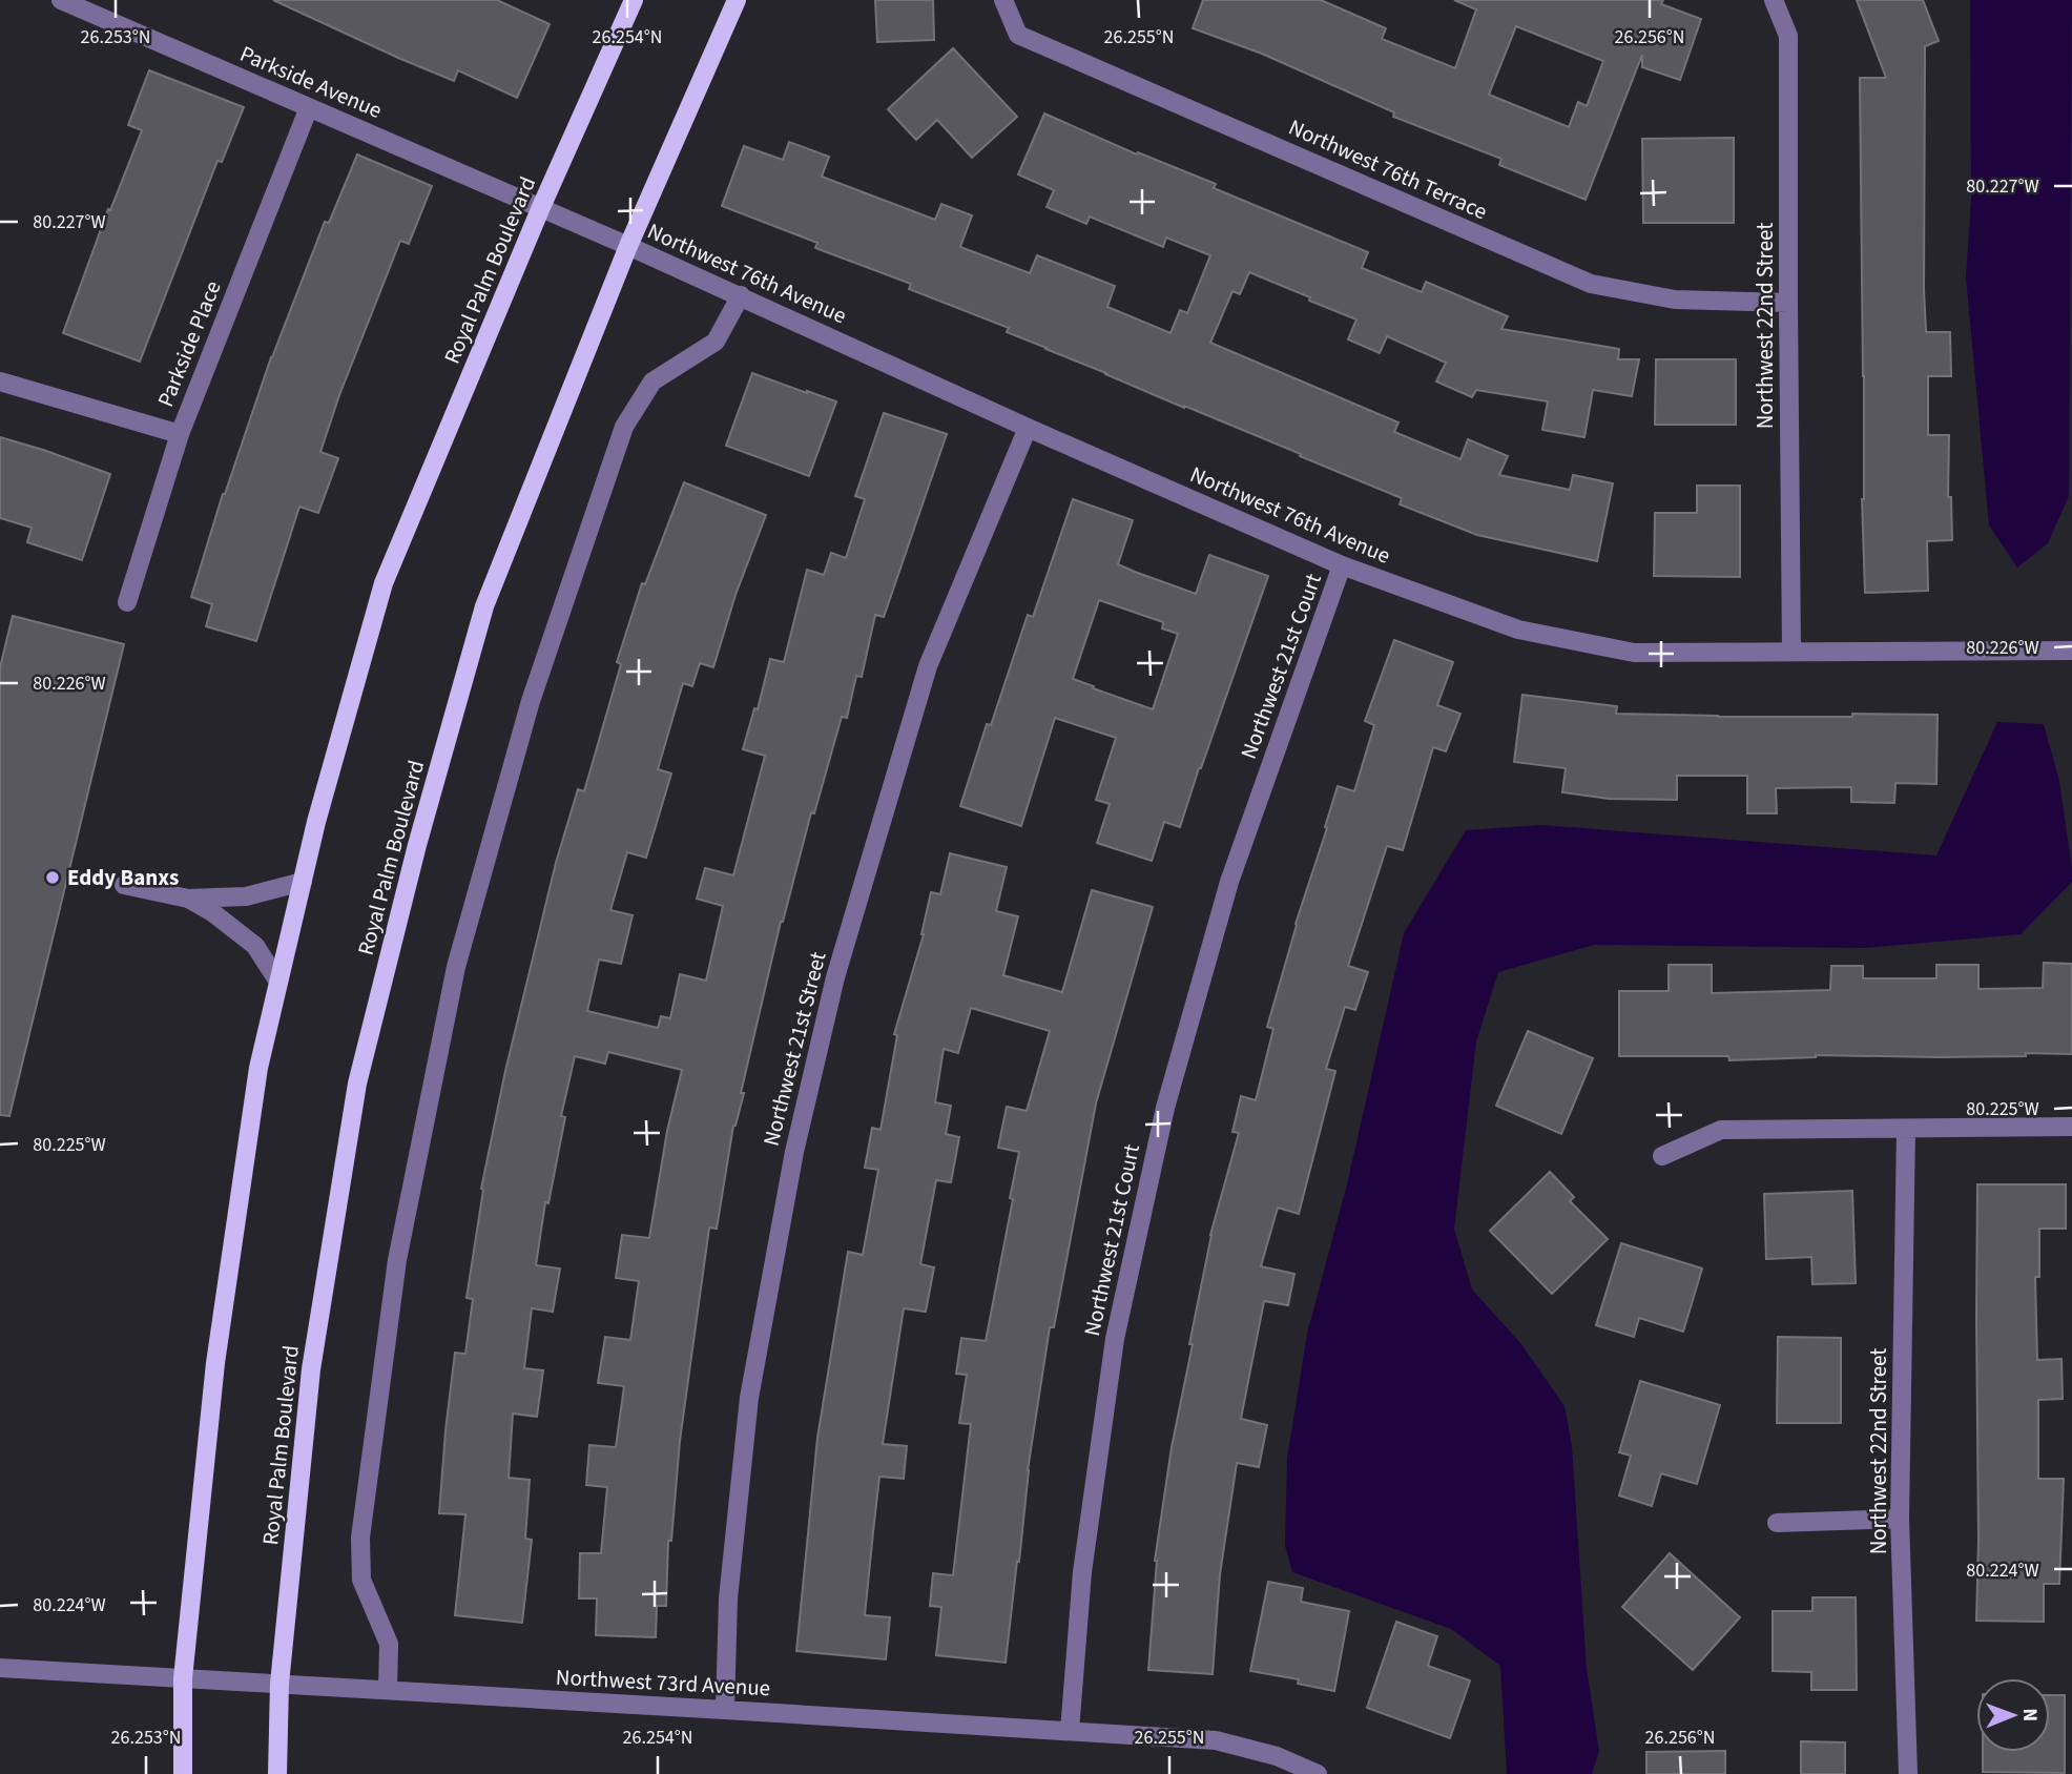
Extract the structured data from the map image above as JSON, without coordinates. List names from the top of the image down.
{
  "streets": {
    "main road": ["Royal Palm Boulevard"],
    "street": [
      "Parkside Avenue",
      "Northwest 76th Terrace",
      "Northwest 76th Avenue",
      "Northwest 22nd Street",
      "Parkside Place",
      "Northwest 21st Court",
      "Northwest 21st Street",
      "Northwest 73rd Avenue"
    ]
  },
  "crossings": [
    ["Parkside Avenue", "Royal Palm Boulevard"],
    ["Parkside Avenue", "Northwest 76th Avenue"],
    ["Parkside Avenue", "Parkside Place"],
    ["Northwest 76th Terrace", "Northwest 22nd Street"],
    ["Royal Palm Boulevard", "Northwest 76th Avenue"],
    ["Royal Palm Boulevard", "Northwest 73rd Avenue"],
    ["Northwest 76th Avenue", "Northwest 22nd Street"],
    ["Northwest 76th Avenue", "Northwest 21st Court"],
    ["Northwest 76th Avenue", "Northwest 21st Street"],
    ["Northwest 21st Court", "Northwest 73rd Avenue"],
    ["Northwest 21st Street", "Northwest 73rd Avenue"]
  ],
  "places": ["Eddy Banxs"],
  "north": "right",
  "coordinates": [
    "26.253°N",
    "26.254°N",
    "26.255°N",
    "26.256°N",
    "80.227°W",
    "80.226°W",
    "80.225°W",
    "80.224°W"
  ]
}
